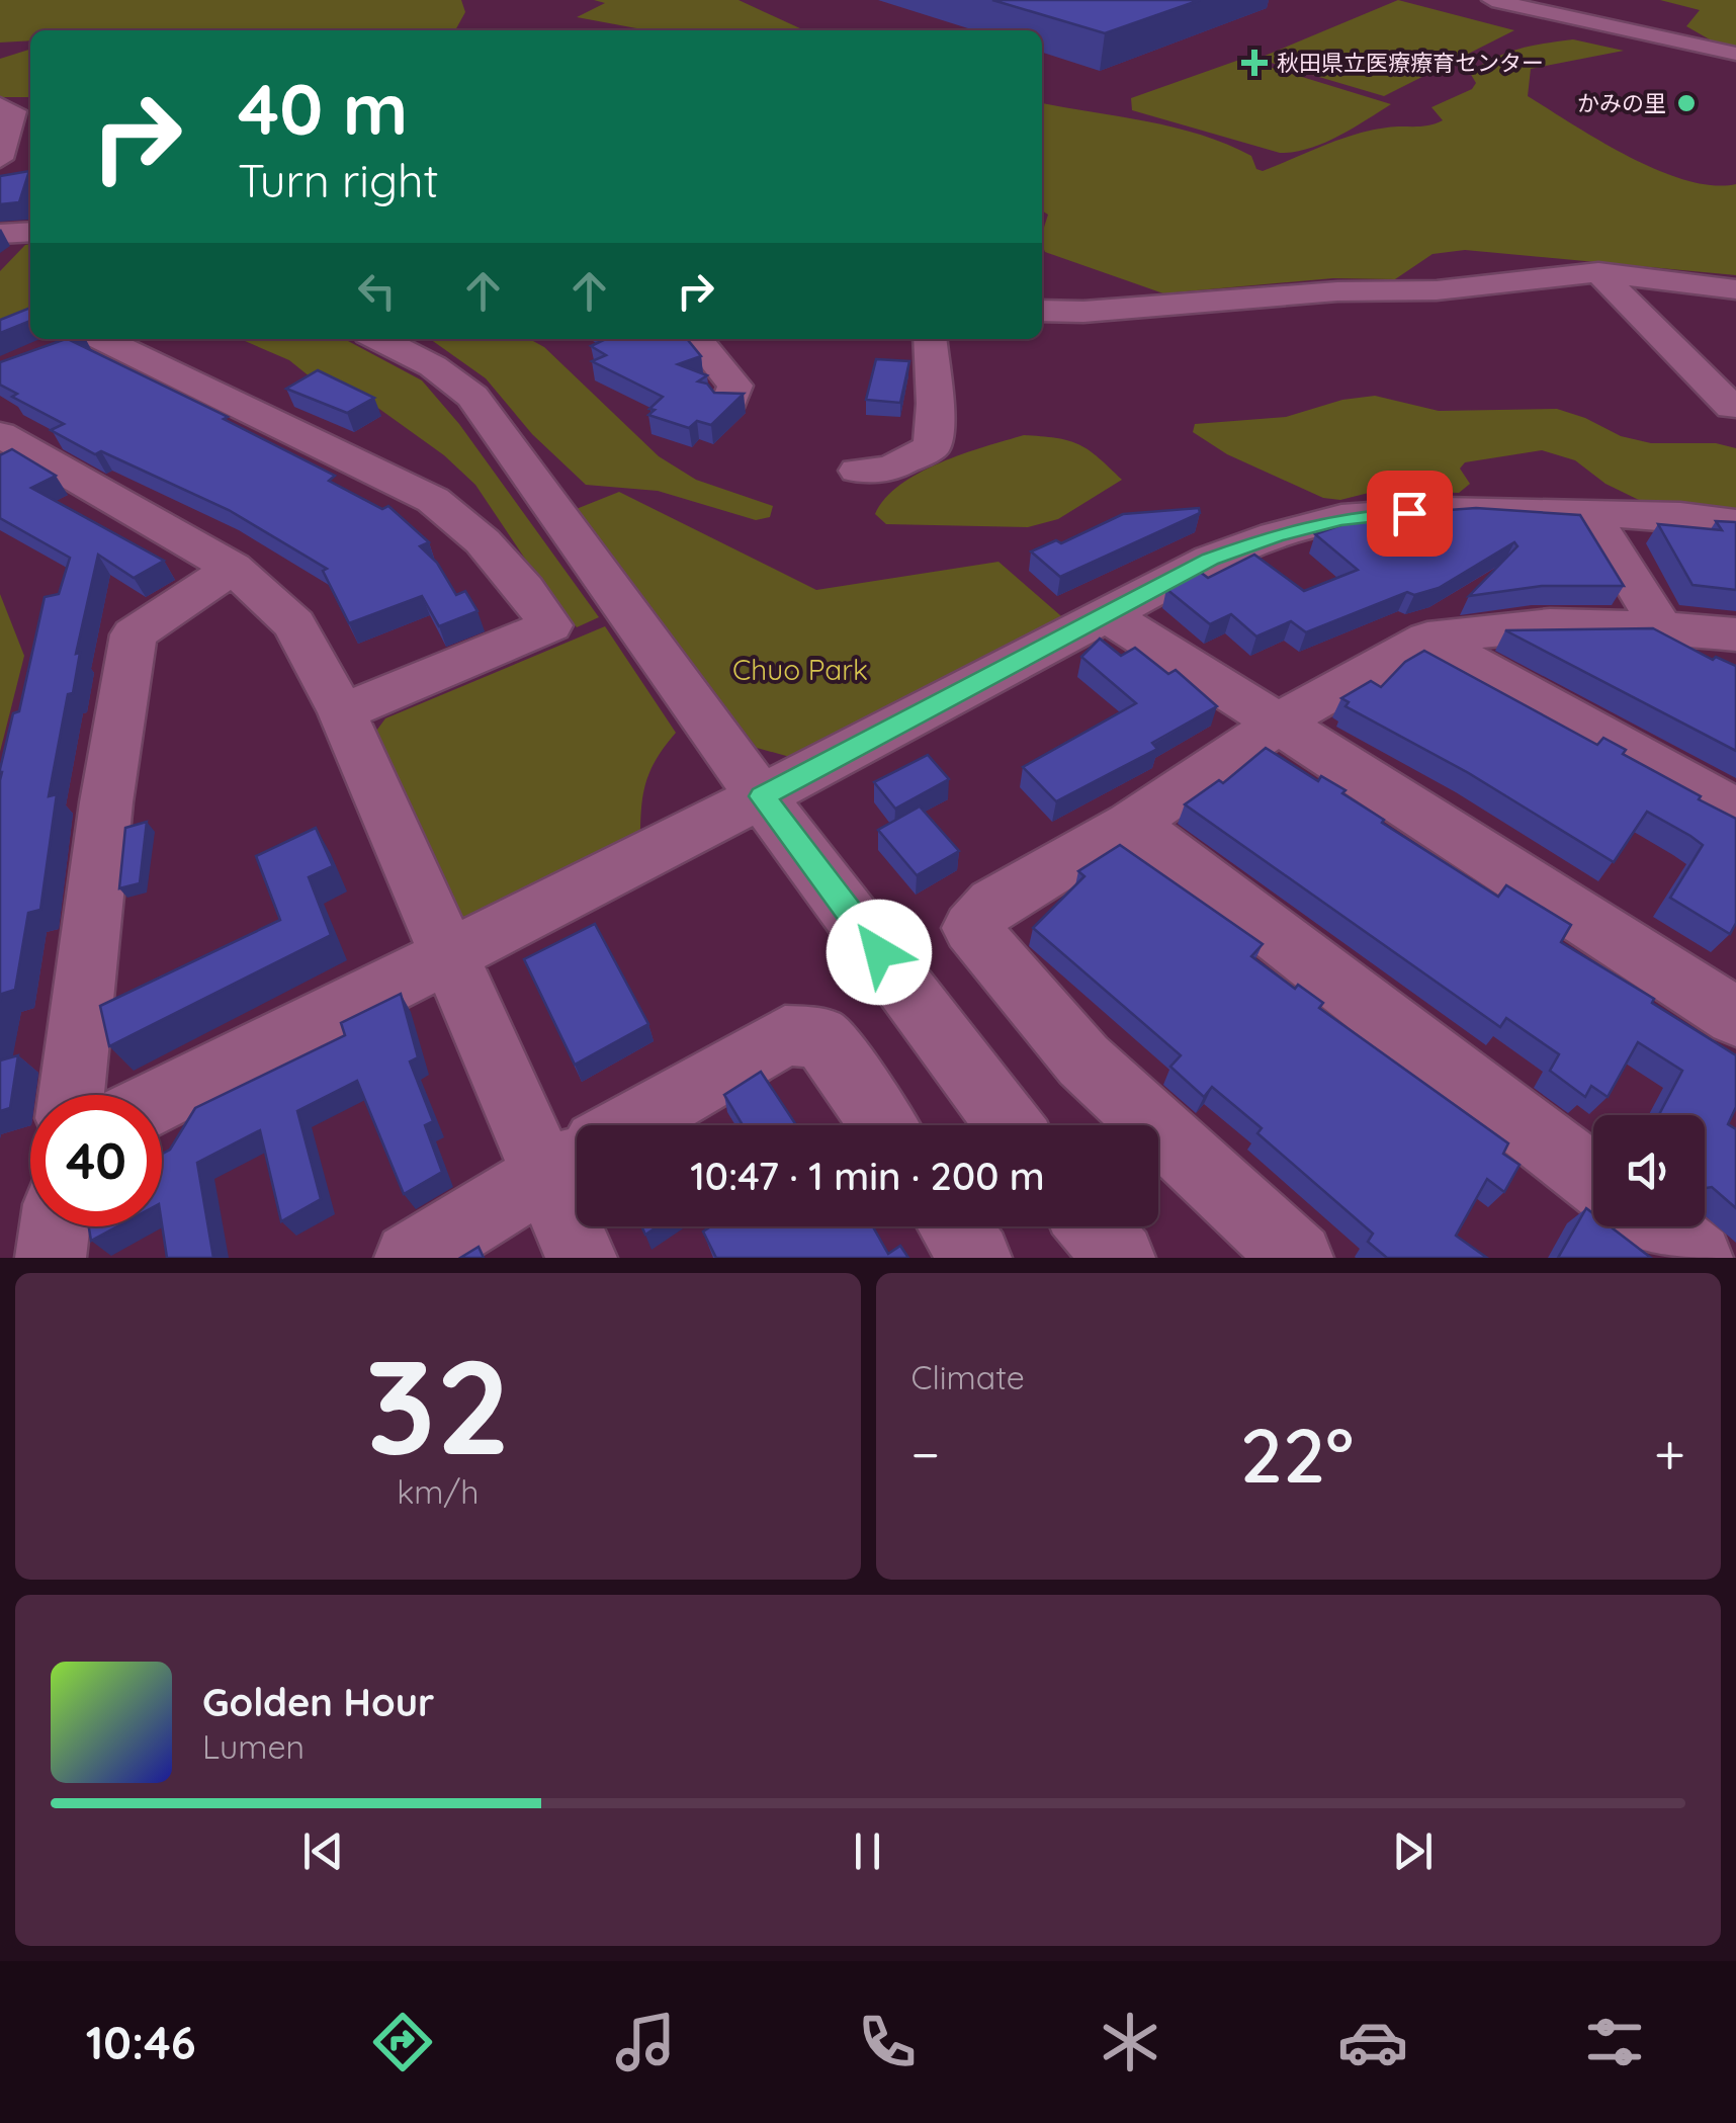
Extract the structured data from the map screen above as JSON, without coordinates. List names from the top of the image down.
{
  "parks": ["Chuo Park"],
  "places": {
    "health": ["秋田県立医療療育センター"],
    "other": ["かみの里"]
  },
  "page": {
    "turn": ["40 m", "Turn right"],
    "limit": "40",
    "trip": "10:47 · 1 min · 200 m",
    "tile": [
      ["32", "km/h"],
      "Climate"
    ],
    "heat": ["−", "22°", "+"],
    "song": ["Golden Hour", "Lumen"],
    "tabs": "10:46"
  }
}
